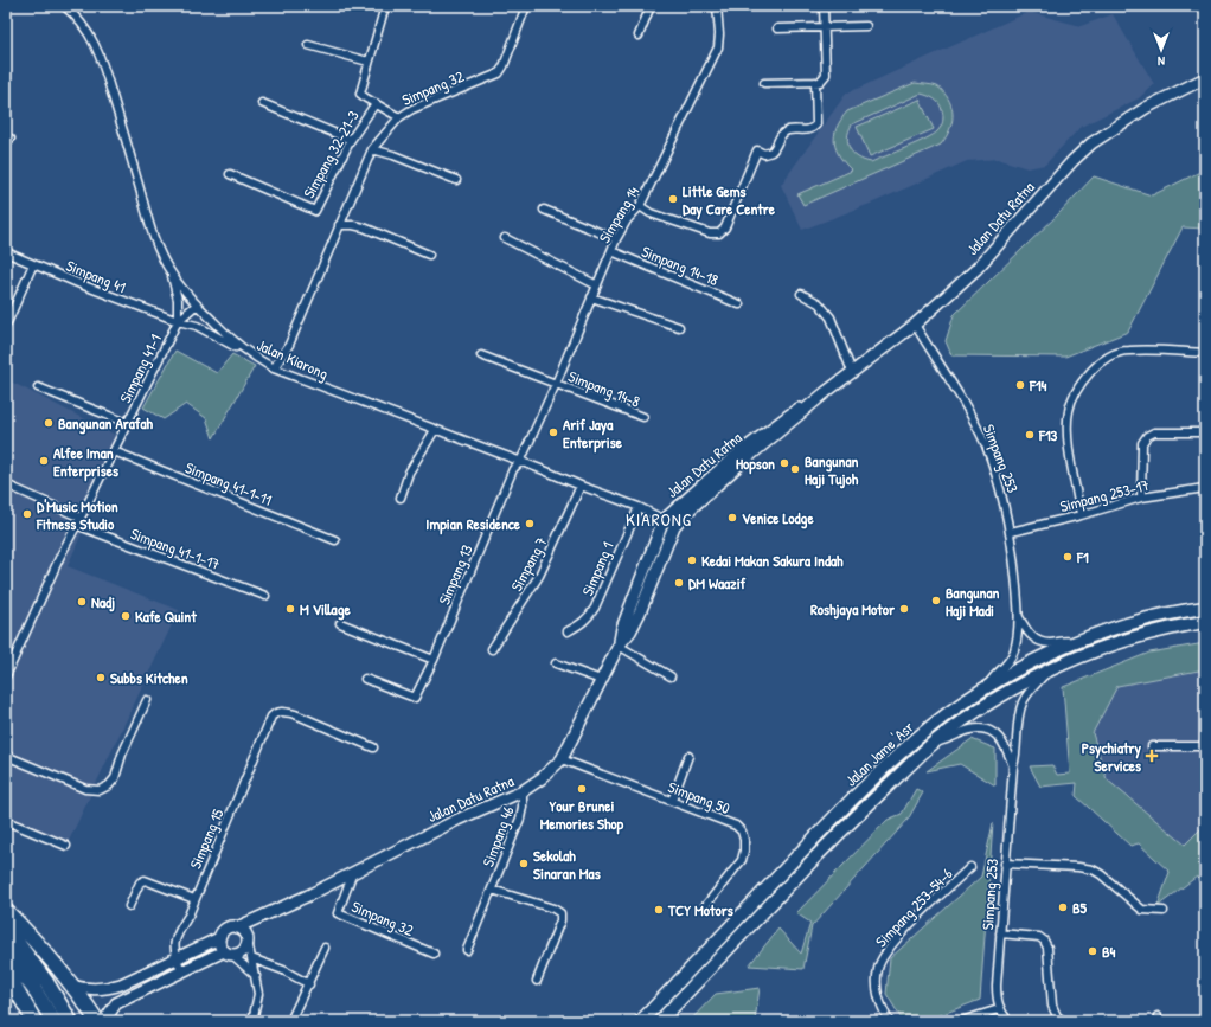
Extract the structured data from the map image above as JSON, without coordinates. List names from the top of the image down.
{
  "streets": {
    "main road": ["Jalan Datu Ratna", "Jalan Jame 'Asr"],
    "street": [
      "Simpang 32",
      "Simpang 32-21-3",
      "Simpang 14",
      "Simpang 14-18",
      "Simpang 41",
      "Jalan Kiarong",
      "Simpang 41-1",
      "Simpang 14-8",
      "Simpang 253",
      "Simpang 41-1-11",
      "Simpang 253-17",
      "Simpang 41-1-17",
      "Simpang 7",
      "Simpang 1",
      "Simpang 13",
      "Simpang 50",
      "Simpang 46",
      "Simpang 15",
      "Simpang 253-54-6"
    ]
  },
  "crossings": [
    ["Simpang 32", "Jalan Datu Ratna"],
    ["Simpang 32", "Jalan Kiarong"],
    ["Simpang 14", "Simpang 14-18"],
    ["Simpang 14", "Jalan Kiarong"],
    ["Simpang 14", "Simpang 14-8"],
    ["Simpang 14", "Simpang 13"],
    ["Jalan Datu Ratna", "Jalan Kiarong"],
    ["Jalan Datu Ratna", "Simpang 253"],
    ["Jalan Datu Ratna", "Simpang 50"],
    ["Jalan Datu Ratna", "Simpang 46"],
    ["Simpang 41", "Simpang 41-1"],
    ["Jalan Kiarong", "Simpang 41-1"],
    ["Jalan Kiarong", "Simpang 7"],
    ["Jalan Kiarong", "Simpang 1"],
    ["Jalan Kiarong", "Simpang 13"],
    ["Simpang 41-1", "Simpang 41-1-11"],
    ["Simpang 41-1", "Simpang 41-1-17"],
    ["Simpang 253", "Simpang 253-17"],
    ["Simpang 253", "Jalan Jame 'Asr"]
  ],
  "districts": ["KIARONG"],
  "places": {
    "other": [
      "Little Gems Day Care Centre",
      "F14",
      "Bangunan Arafah",
      "Arif Jaya Enterprise",
      "F13",
      "Alfee Iman Enterprises",
      "Hopson",
      "Bangunan Haji Tujoh",
      "D'Music Motion Fitness Studio",
      "Venice Lodge",
      "Impian Residence",
      "F1",
      "Kedai Makan Sakura Indah",
      "DM Waazif",
      "Bangunan Haji Madi",
      "Nadj",
      "M Village",
      "Roshjaya Motor",
      "Kafe Quint",
      "Subbs Kitchen",
      "Your Brunei Memories Shop",
      "Sekolah Sinaran Mas",
      "B5",
      "TCY Motors",
      "B4"
    ],
    "health": ["Psychiatry Services"]
  },
  "north": "bottom"
}
